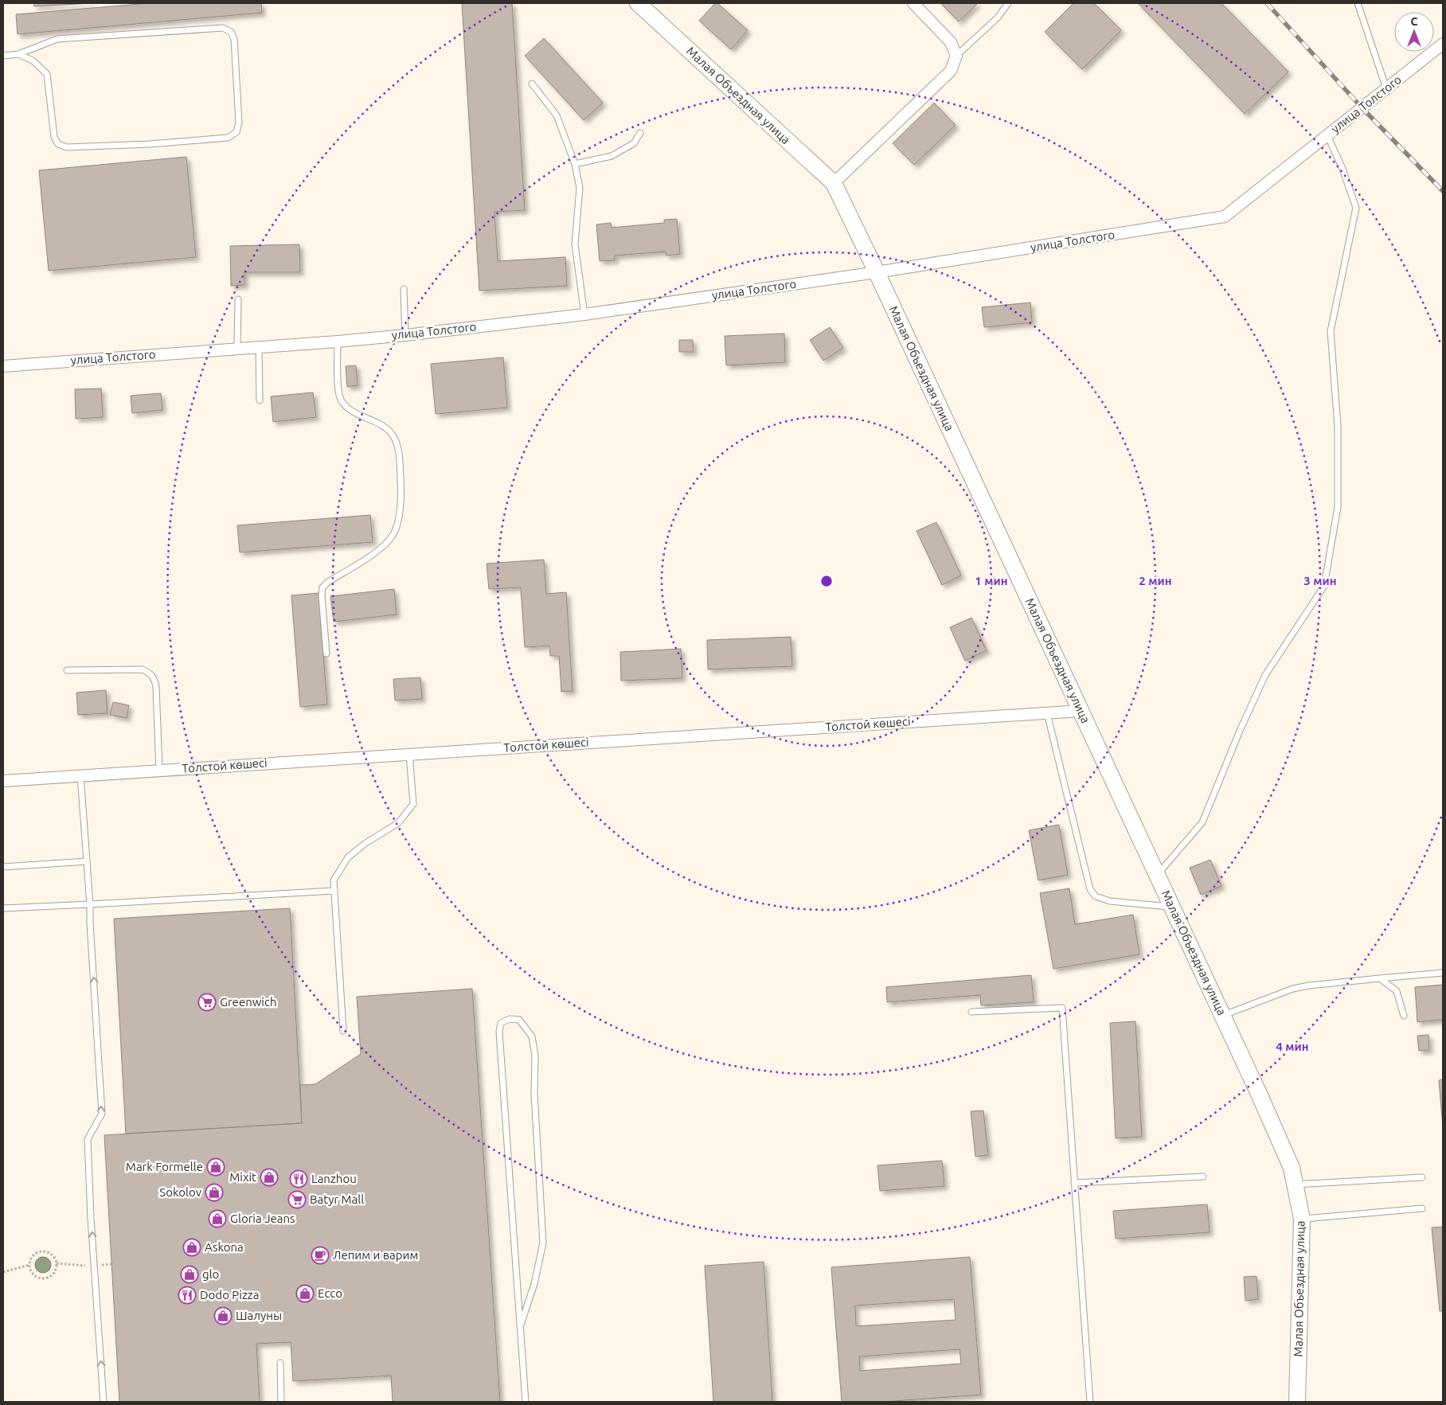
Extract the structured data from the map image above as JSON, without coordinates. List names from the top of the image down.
{
  "streets": {
    "street": ["Малая Объездная улица", "улица Толстого", "Толстой көшесі"]
  },
  "crossings": [
    ["Малая Объездная улица", "улица Толстого"],
    ["Малая Объездная улица", "Толстой көшесі"]
  ],
  "places": {
    "supermarket": ["Greenwich", "Batyr Mall"],
    "shop": [
      "Mark Formelle",
      "Mixit",
      "Sokolov",
      "Gloria Jeans",
      "Askona",
      "glo",
      "Ecco",
      "Шалуны"
    ],
    "restaurant": ["Lanzhou", "Dodo Pizza"],
    "cafe": ["Лепим и варим"]
  },
  "north": "top",
  "rings": [
    "1 мин",
    "2 мин",
    "3 мин",
    "4 мин"
  ]
}
